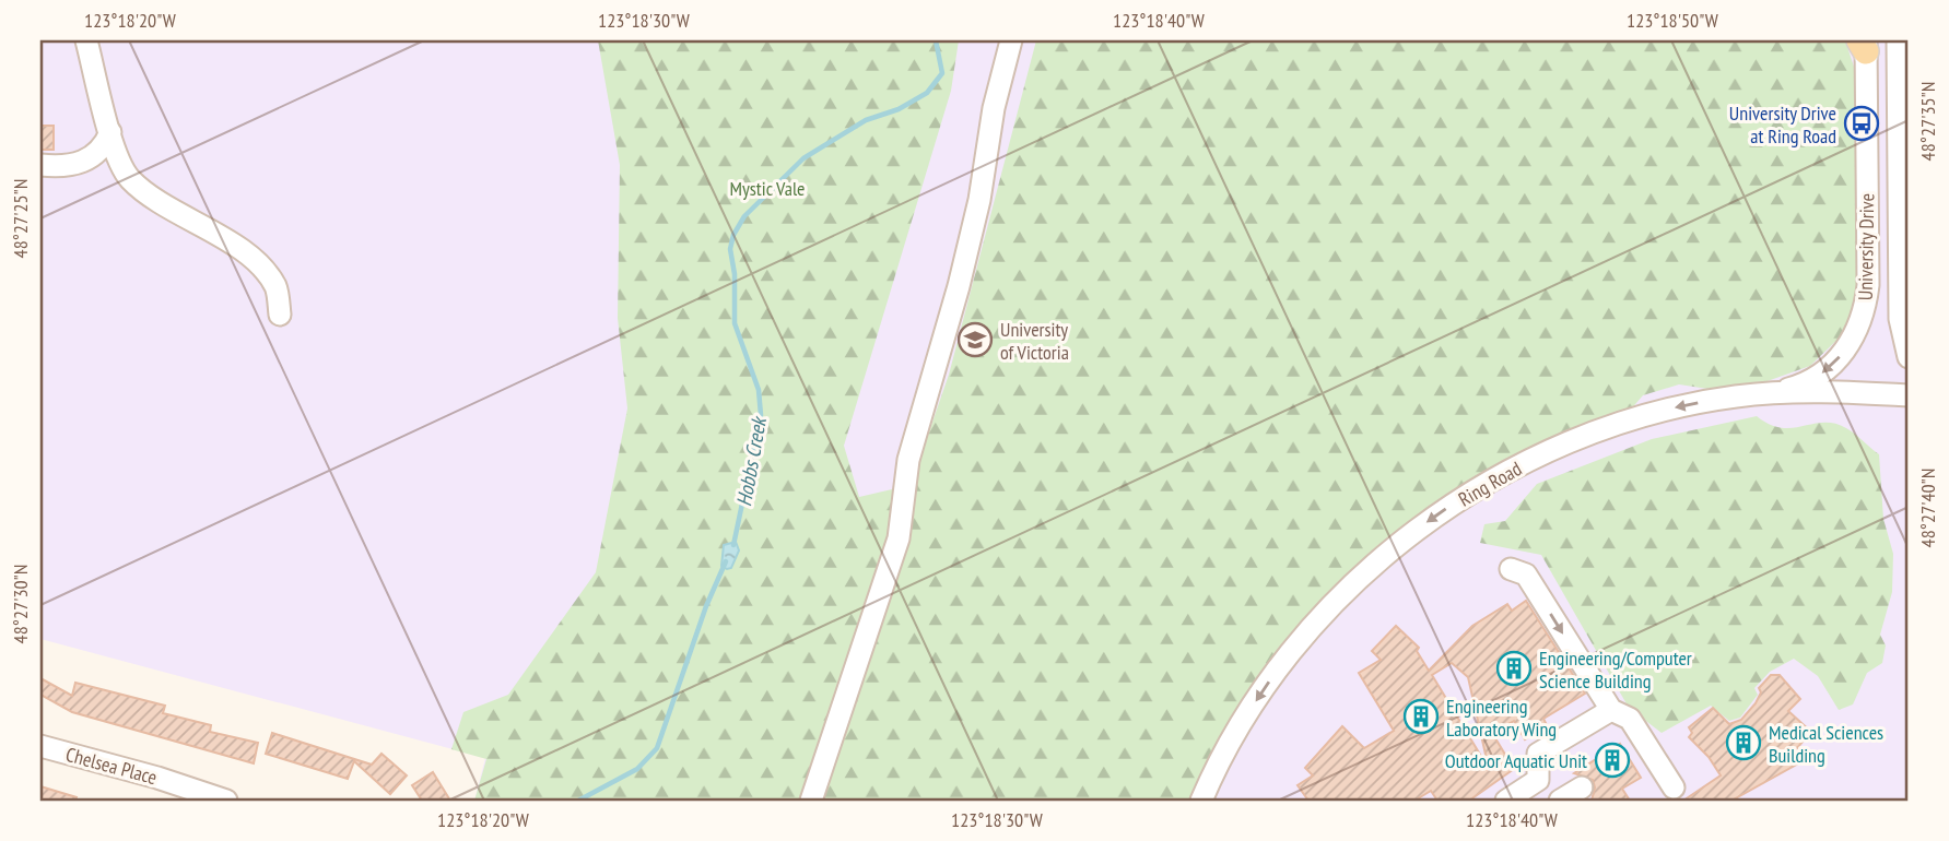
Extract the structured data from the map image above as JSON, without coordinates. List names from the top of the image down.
{
  "streets": {
    "street": ["University Drive", "Ring Road", "Chelsea Place"]
  },
  "crossings": [
    ["University Drive", "Ring Road"]
  ],
  "one_way": ["Ring Road"],
  "water": ["Hobbs Creek"],
  "parks": ["Mystic Vale"],
  "places": {
    "bus stop": ["University Drive at Ring Road"],
    "school or university": ["University of Victoria"],
    "building": [
      "Engineering/Computer Science Building",
      "Engineering Laboratory Wing",
      "Medical Sciences Building",
      "Outdoor Aquatic Unit"
    ]
  },
  "coordinates": [
    "123°18'20\"W",
    "123°18'30\"W",
    "123°18'40\"W",
    "123°18'50\"W",
    "48°27'35\"N",
    "48°27'25\"N",
    "48°27'40\"N",
    "48°27'30\"N"
  ]
}
